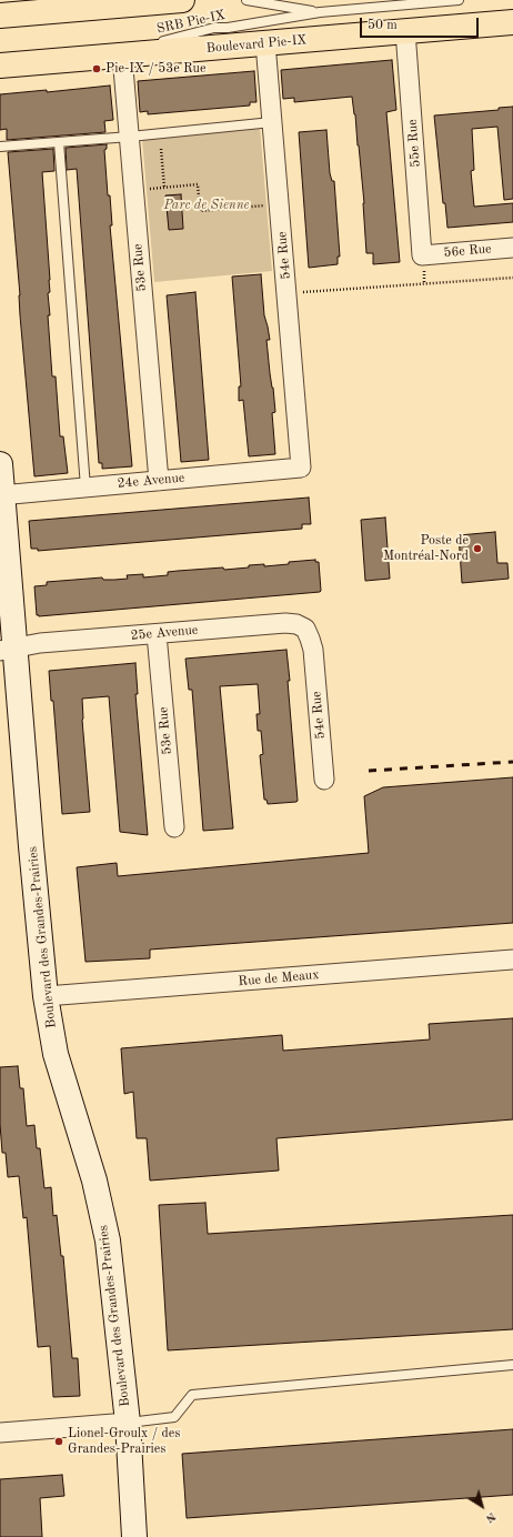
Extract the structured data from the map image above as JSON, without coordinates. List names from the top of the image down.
{
  "streets": {
    "main road": ["Boulevard Pie-IX", "Boulevard des Grandes-Prairies"],
    "street": [
      "55e Rue",
      "56e Rue",
      "54e Rue",
      "53e Rue",
      "24e Avenue",
      "25e Avenue",
      "Rue de Meaux"
    ],
    "lane": ["SRB Pie-IX"]
  },
  "crossings": [
    ["SRB Pie-IX", "Boulevard Pie-IX"],
    ["Boulevard Pie-IX", "55e Rue"],
    ["Boulevard Pie-IX", "54e Rue"],
    ["Boulevard Pie-IX", "53e Rue"],
    ["55e Rue", "56e Rue"],
    ["54e Rue", "24e Avenue"],
    ["54e Rue", "25e Avenue"],
    ["53e Rue", "24e Avenue"],
    ["53e Rue", "25e Avenue"],
    ["24e Avenue", "Boulevard des Grandes-Prairies"],
    ["25e Avenue", "Boulevard des Grandes-Prairies"],
    ["Boulevard des Grandes-Prairies", "Rue de Meaux"]
  ],
  "parks": ["Parc de Sienne"],
  "places": ["Pie-IX / 53e Rue", "Poste de Montréal-Nord", "Lionel-Groulx / des Grandes-Prairies"],
  "scale_bar": "50 m",
  "north": "bottom right"
}
